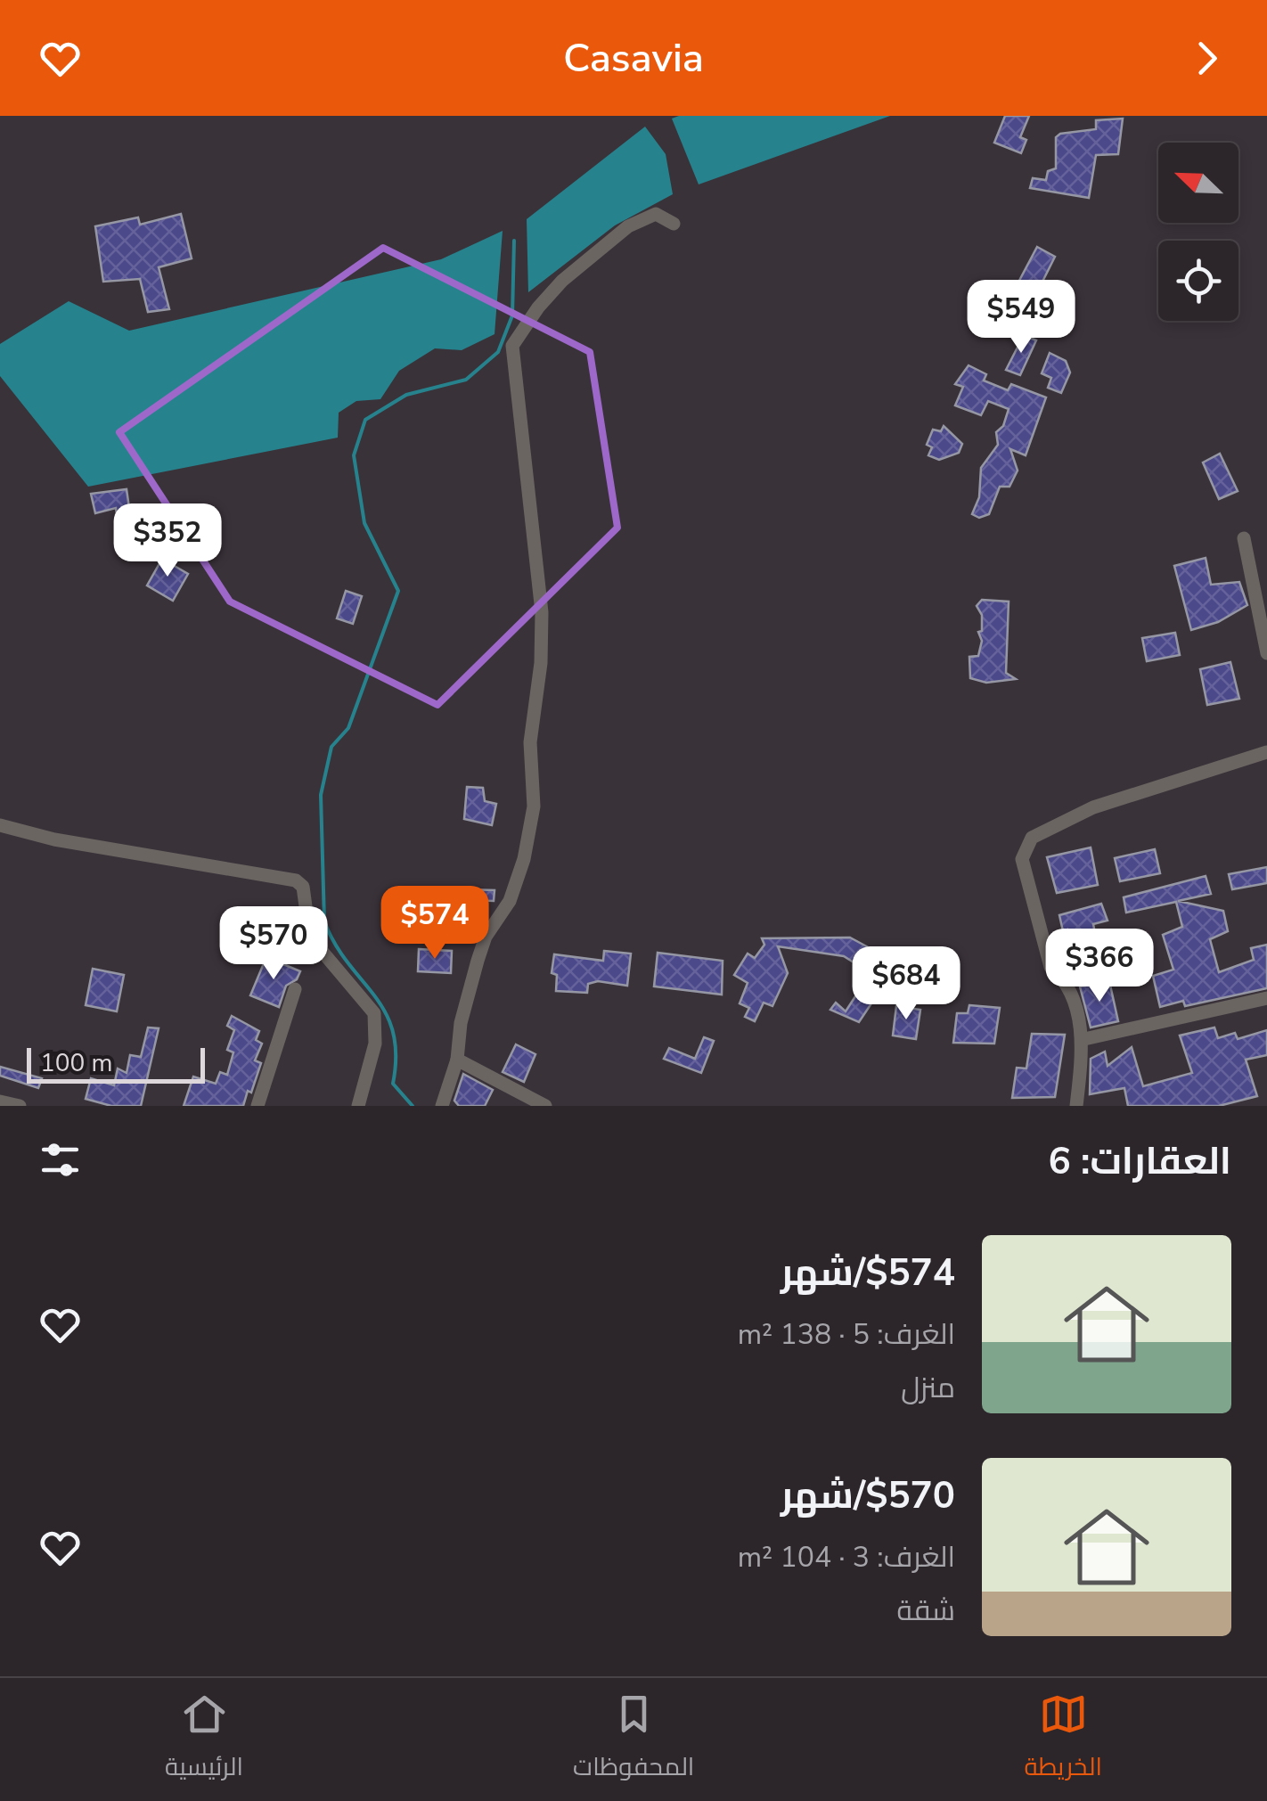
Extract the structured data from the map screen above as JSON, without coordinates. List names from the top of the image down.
{
  "scale_bar": "100 m",
  "north": "top left",
  "page": {
    "header": "Casavia",
    "price": [
      "$549",
      "$352",
      "$574",
      "$570",
      "$366",
      "$684"
    ],
    "scale": "100 m",
    "heading": "العقارات: 6",
    "list": [
      {
        "name": "$574/شهر",
        "note": "الغرف: 5 · 138 m² · منزل"
      },
      {
        "name": "$570/شهر",
        "note": "الغرف: 3 · 104 m² · شقة"
      }
    ],
    "tabs": ["الخريطة", "المحفوظات", "الرئيسية"]
  }
}
